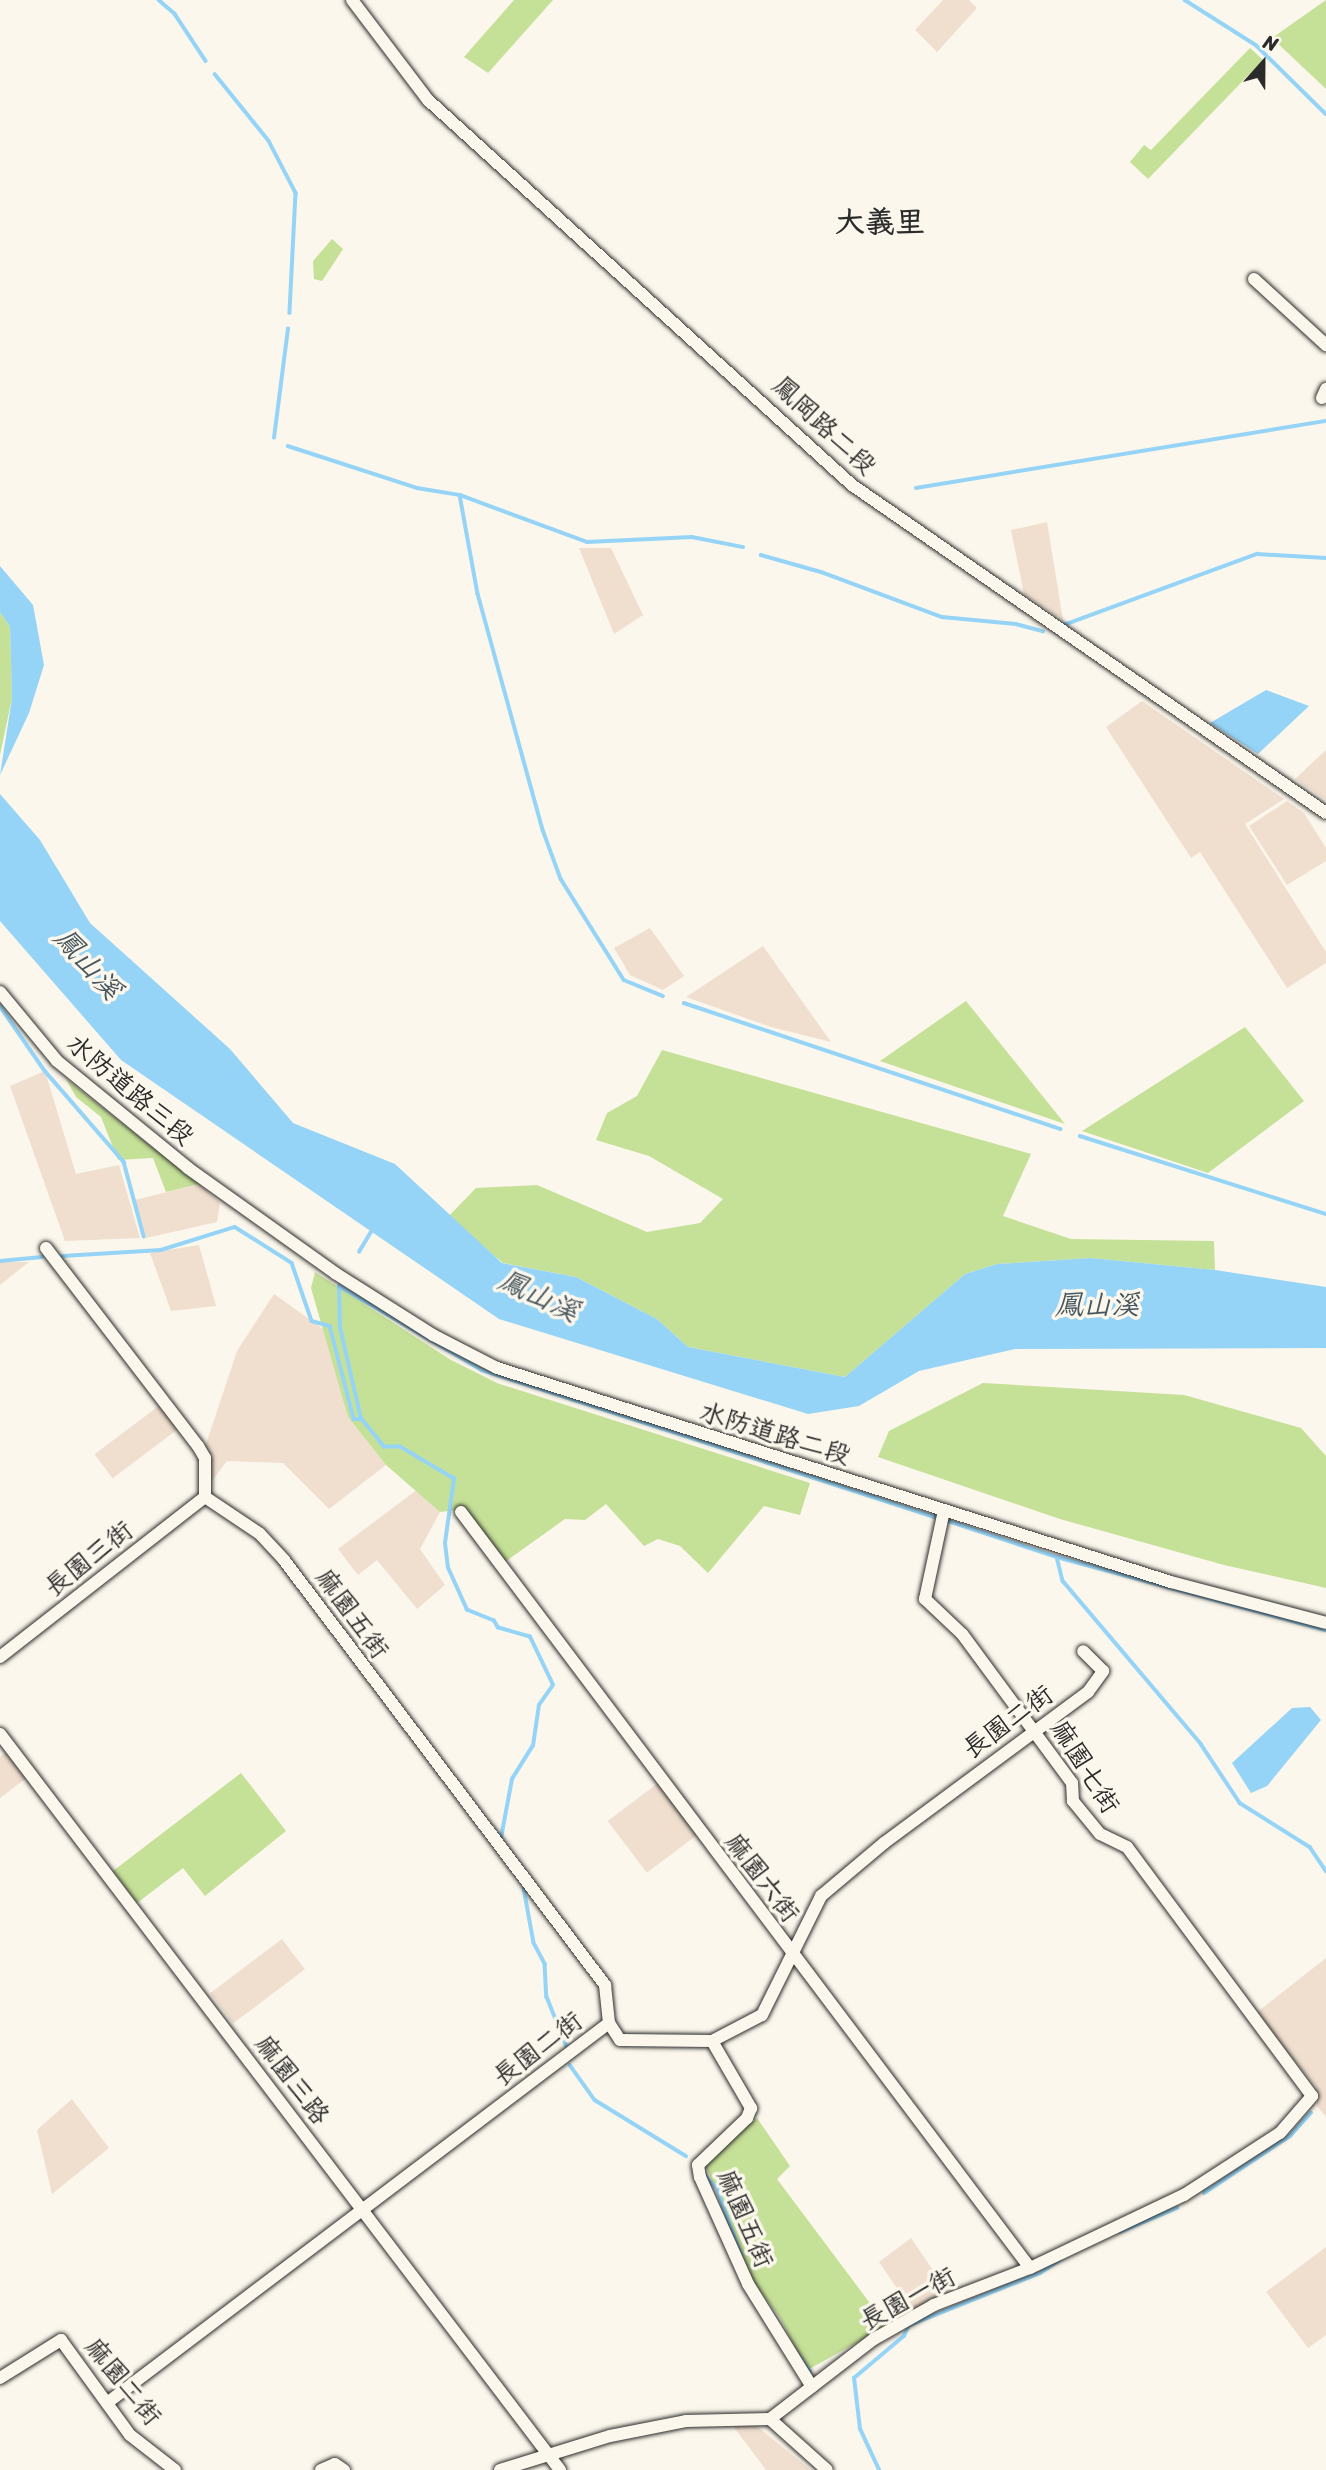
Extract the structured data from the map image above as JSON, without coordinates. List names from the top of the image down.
{
  "streets": {
    "street": [
      "鳳岡路二段",
      "水防道路三段",
      "水防道路二段",
      "長園三街",
      "麻園五街",
      "長園二街",
      "麻園七街",
      "麻園六街",
      "麻園三路",
      "長園一街",
      "麻園二街"
    ]
  },
  "crossings": [
    ["水防道路三段", "水防道路二段"],
    ["水防道路二段", "麻園七街"],
    ["長園三街", "麻園五街"],
    ["麻園五街", "長園二街"],
    ["麻園五街", "長園一街"],
    ["長園二街", "麻園七街"],
    ["長園二街", "麻園六街"],
    ["長園二街", "麻園三路"],
    ["長園二街", "麻園二街"],
    ["麻園七街", "長園一街"],
    ["麻園六街", "長園一街"]
  ],
  "districts": ["大義里"],
  "water": ["鳳山溪"],
  "north": "top"
}
